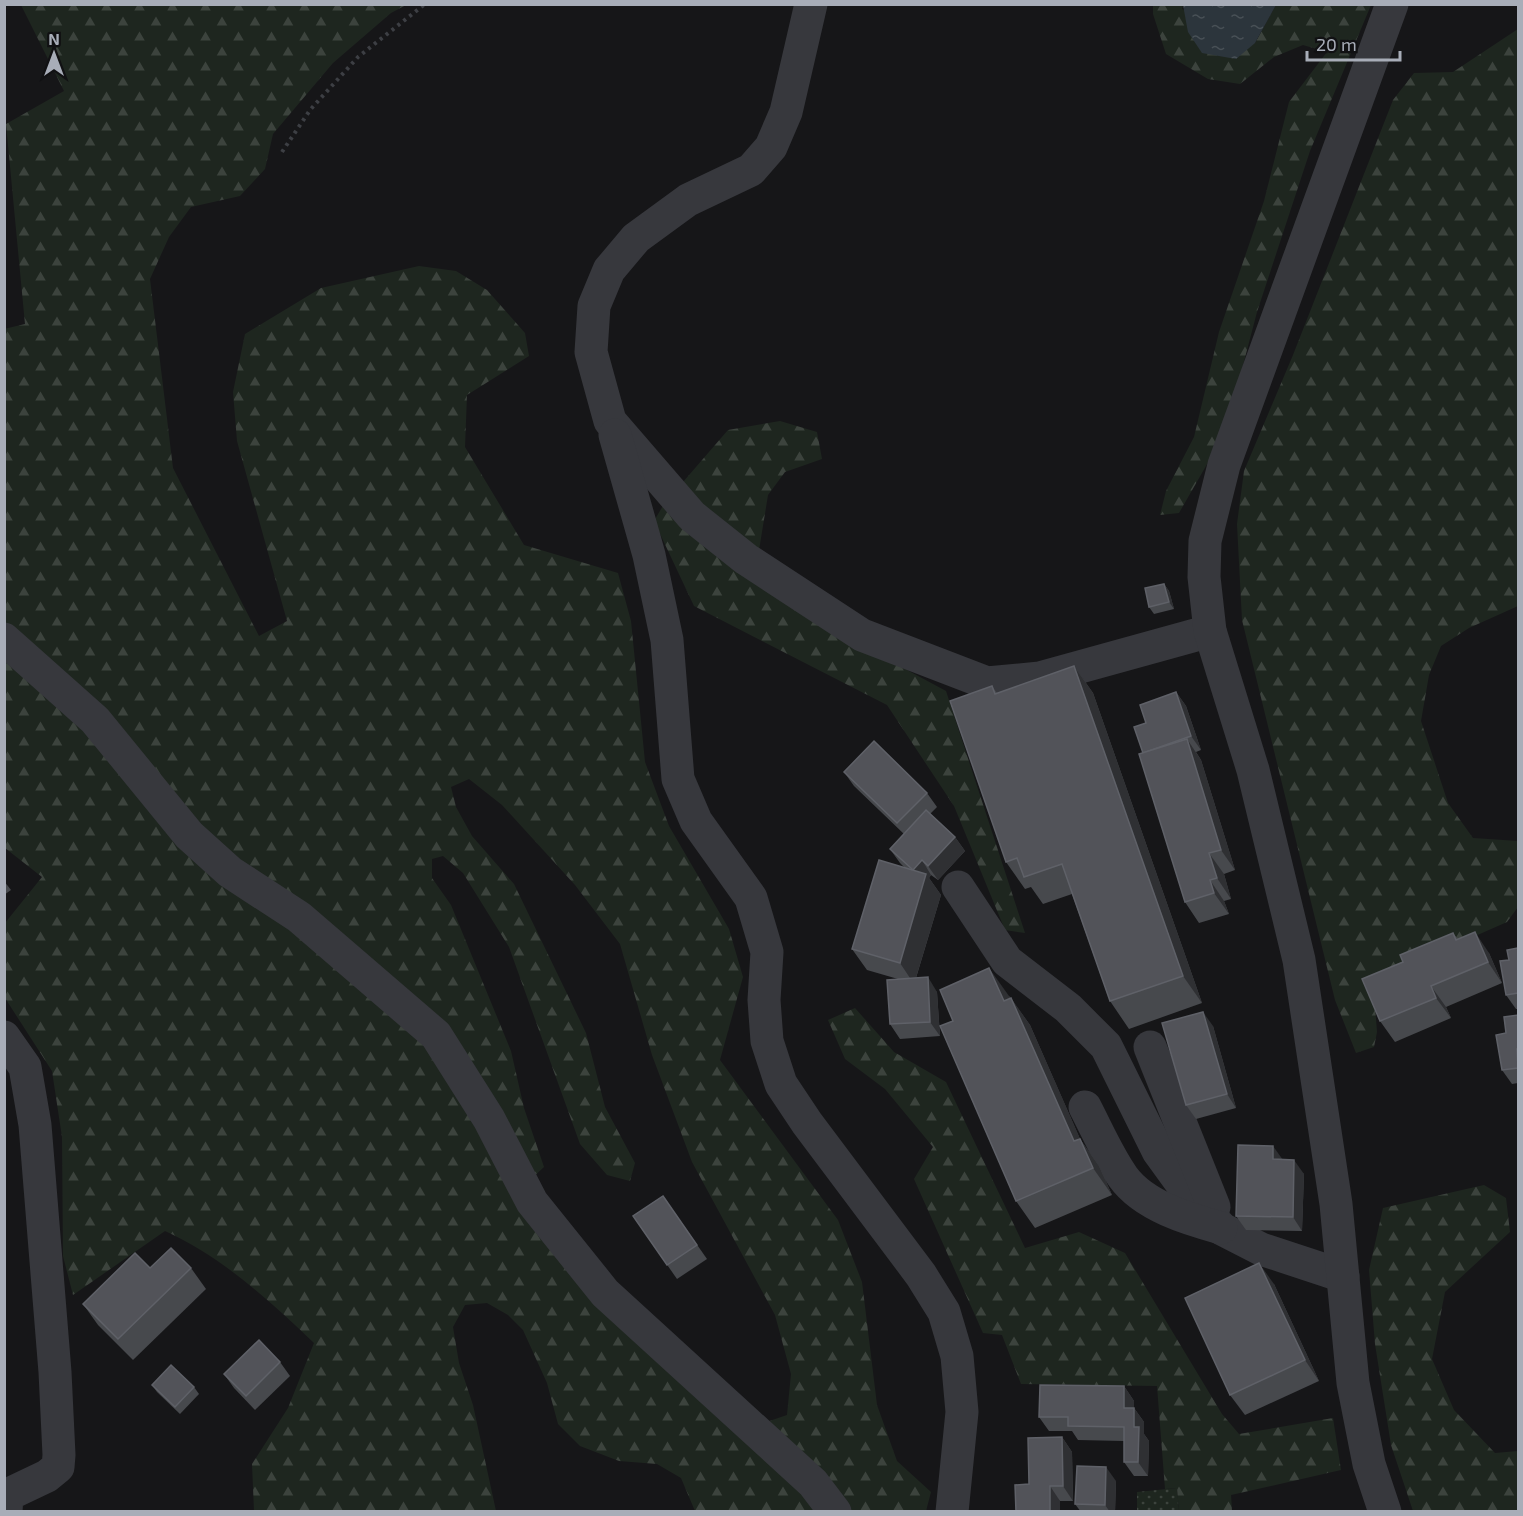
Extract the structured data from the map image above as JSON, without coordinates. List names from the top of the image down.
{
  "scale_bar": "20 m",
  "north": "top"
}
